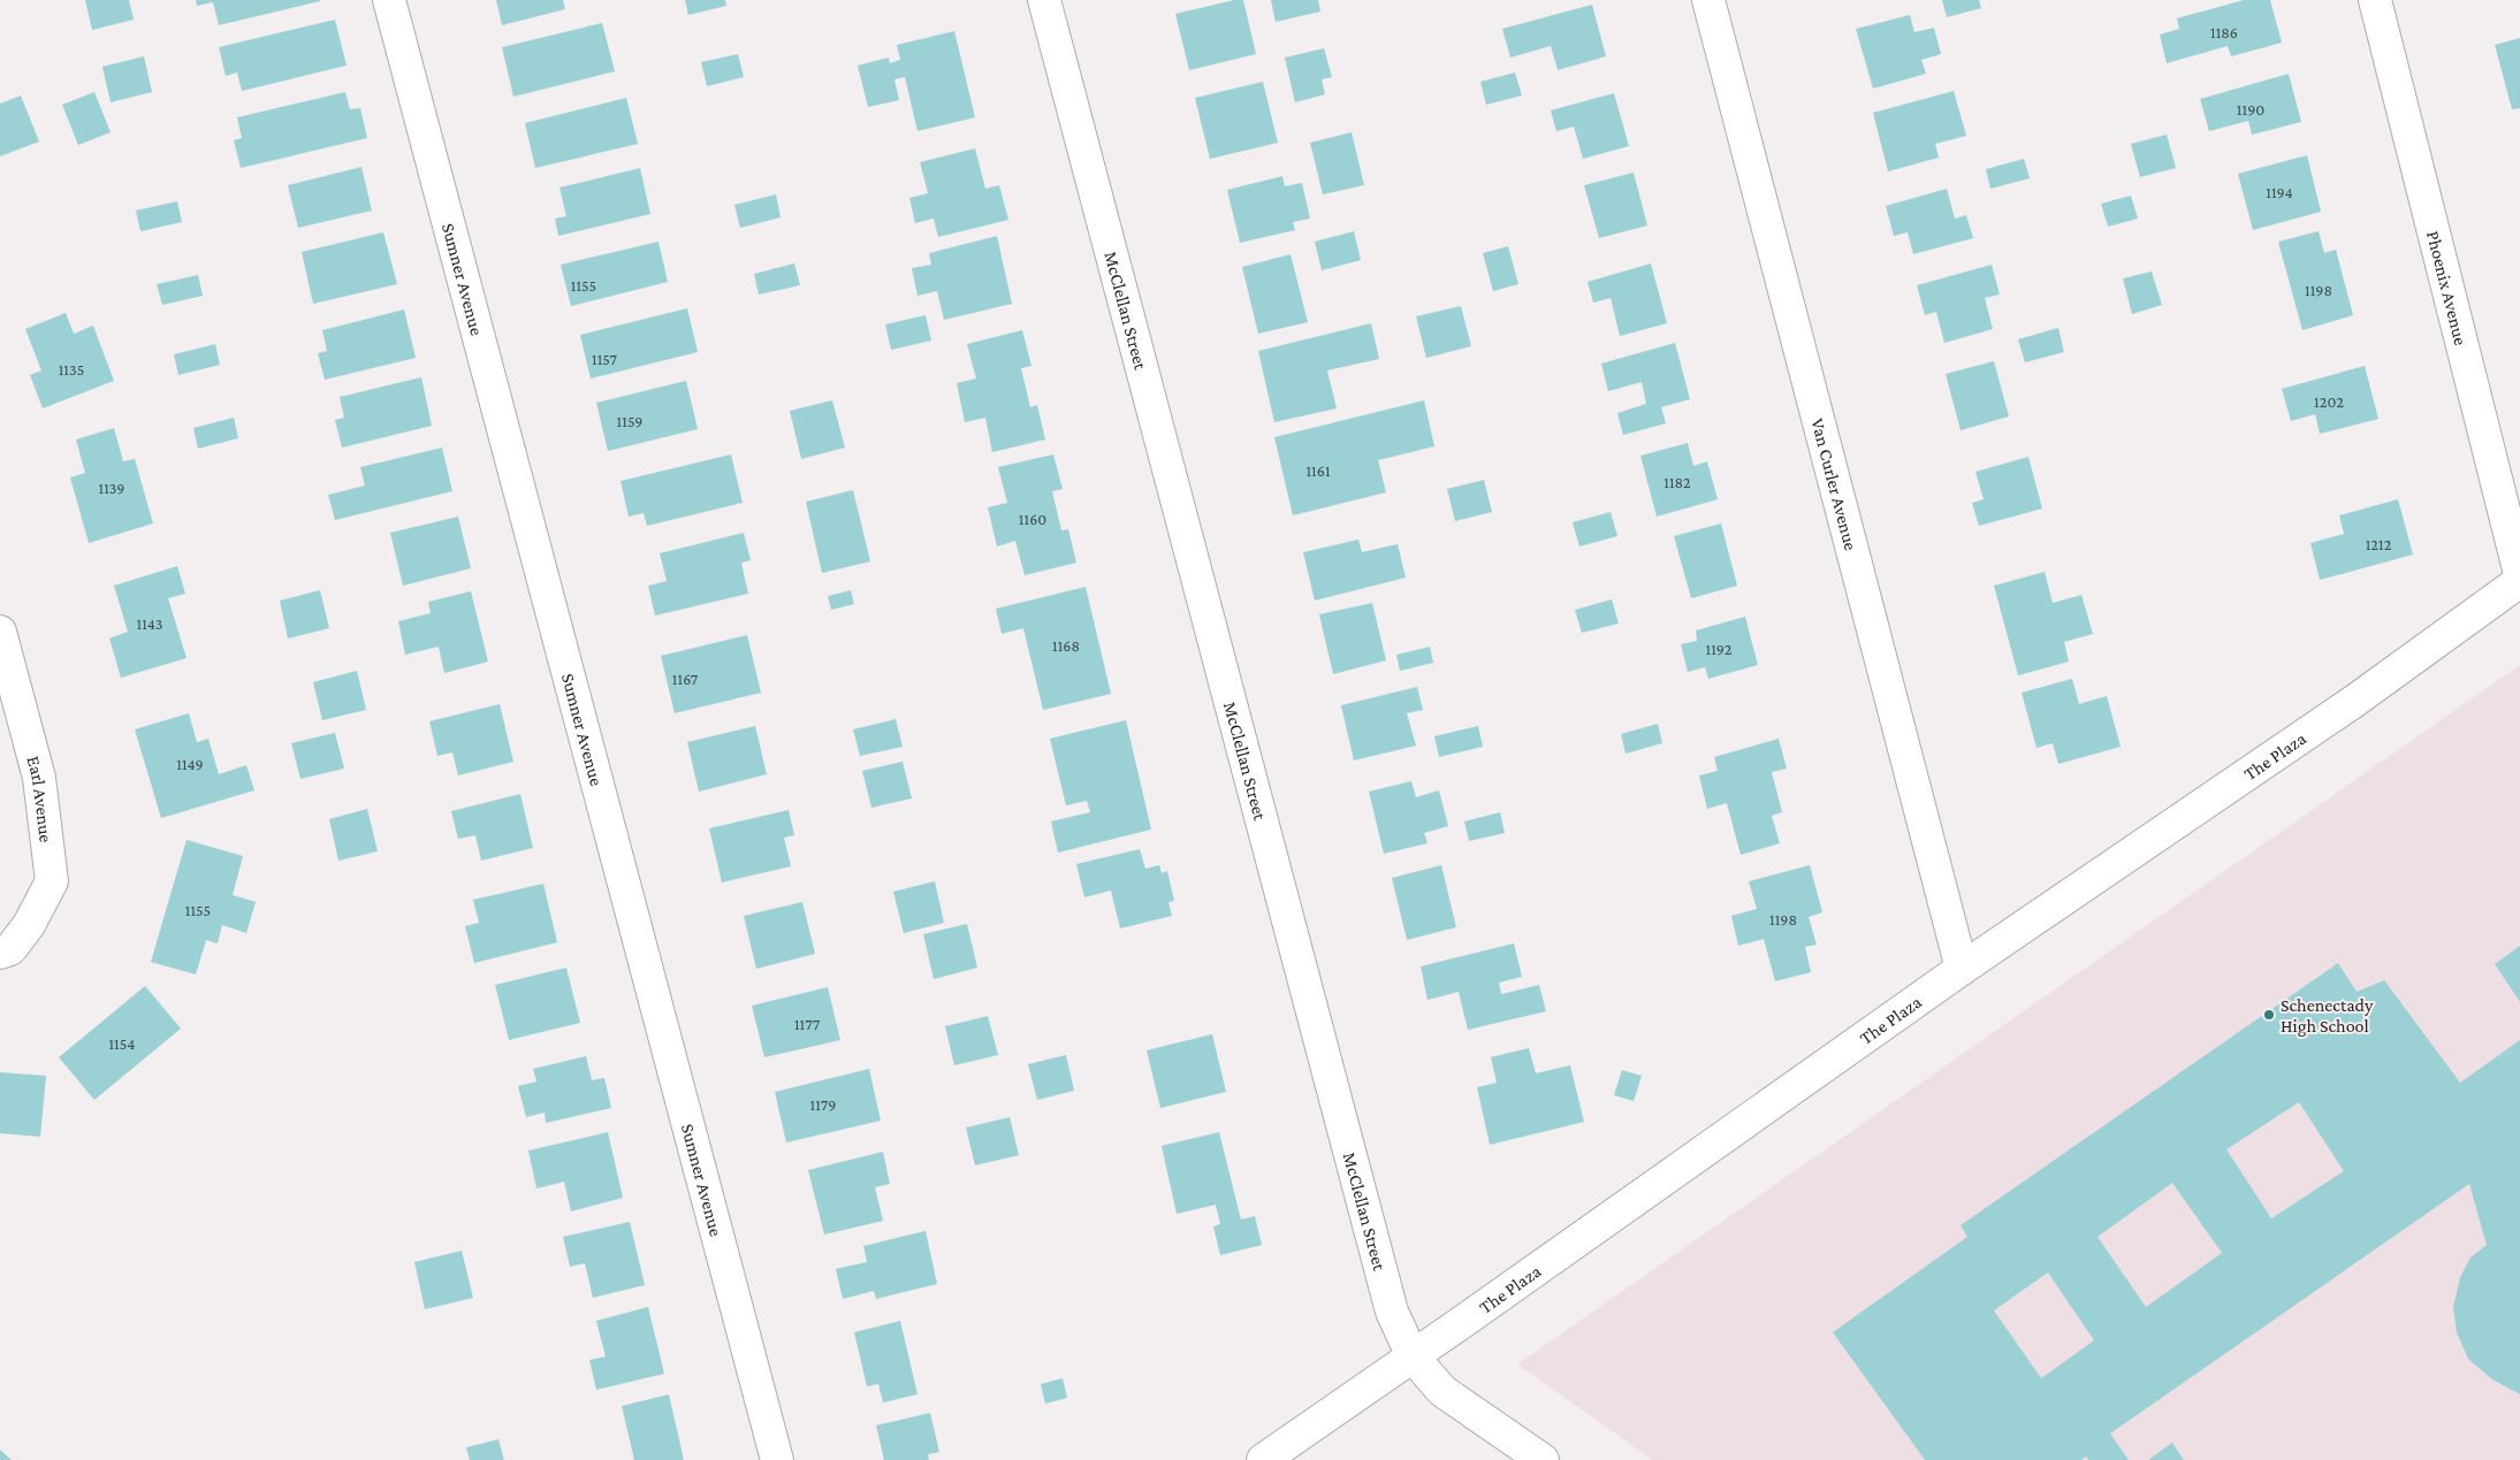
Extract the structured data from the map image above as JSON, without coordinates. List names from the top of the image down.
{
  "streets": {
    "street": [
      "Sumner Avenue",
      "Phoenix Avenue",
      "McClellan Street",
      "Van Curler Avenue",
      "The Plaza",
      "Earl Avenue"
    ]
  },
  "crossings": [
    ["McClellan Street", "The Plaza"],
    ["Van Curler Avenue", "The Plaza"]
  ],
  "places": ["Schenectady High School"],
  "house_numbers": [
    "1186",
    "1190",
    "1194",
    "1155",
    "1198",
    "1157",
    "1135",
    "1202",
    "1159",
    "1161",
    "1182",
    "1139",
    "1160",
    "1212",
    "1143",
    "1168",
    "1192",
    "1167",
    "1149",
    "1155",
    "1198",
    "1177",
    "1154",
    "1179"
  ]
}
